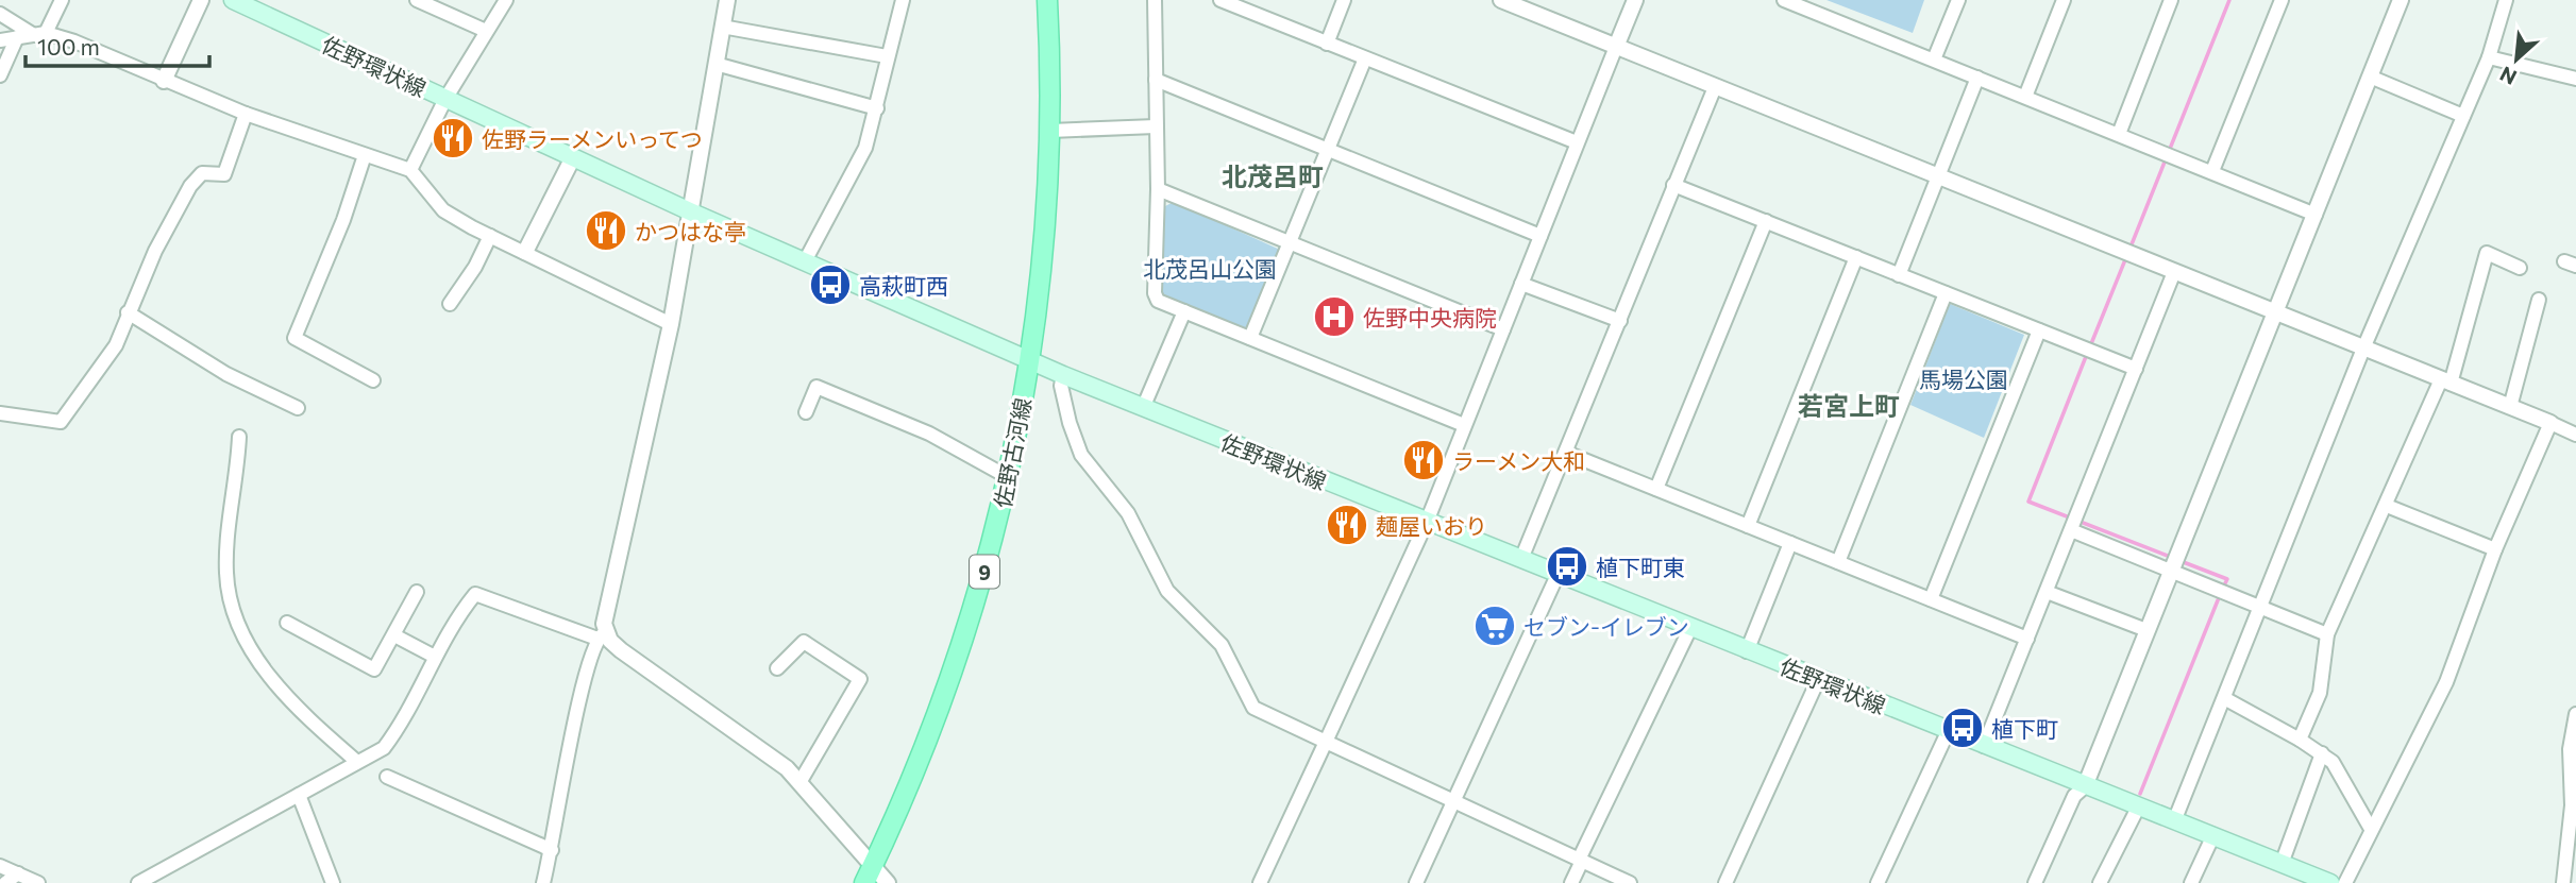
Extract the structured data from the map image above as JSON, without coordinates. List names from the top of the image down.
{
  "streets": {
    "main road": ["佐野環状線", "佐野古河線", "9"]
  },
  "crossings": [
    ["佐野環状線", "佐野古河線"]
  ],
  "districts": ["北茂呂町", "若宮上町"],
  "parks": ["北茂呂山公園", "馬場公園"],
  "places": {
    "restaurant": [
      "佐野ラーメンいってつ",
      "かつはな亭",
      "ラーメン大和",
      "麺屋いおり"
    ],
    "bus stop": ["高萩町西", "植下町東", "植下町"],
    "hospital": ["佐野中央病院"],
    "supermarket": ["セブン-イレブン"]
  },
  "scale_bar": "100 m",
  "north": "bottom left"
}
